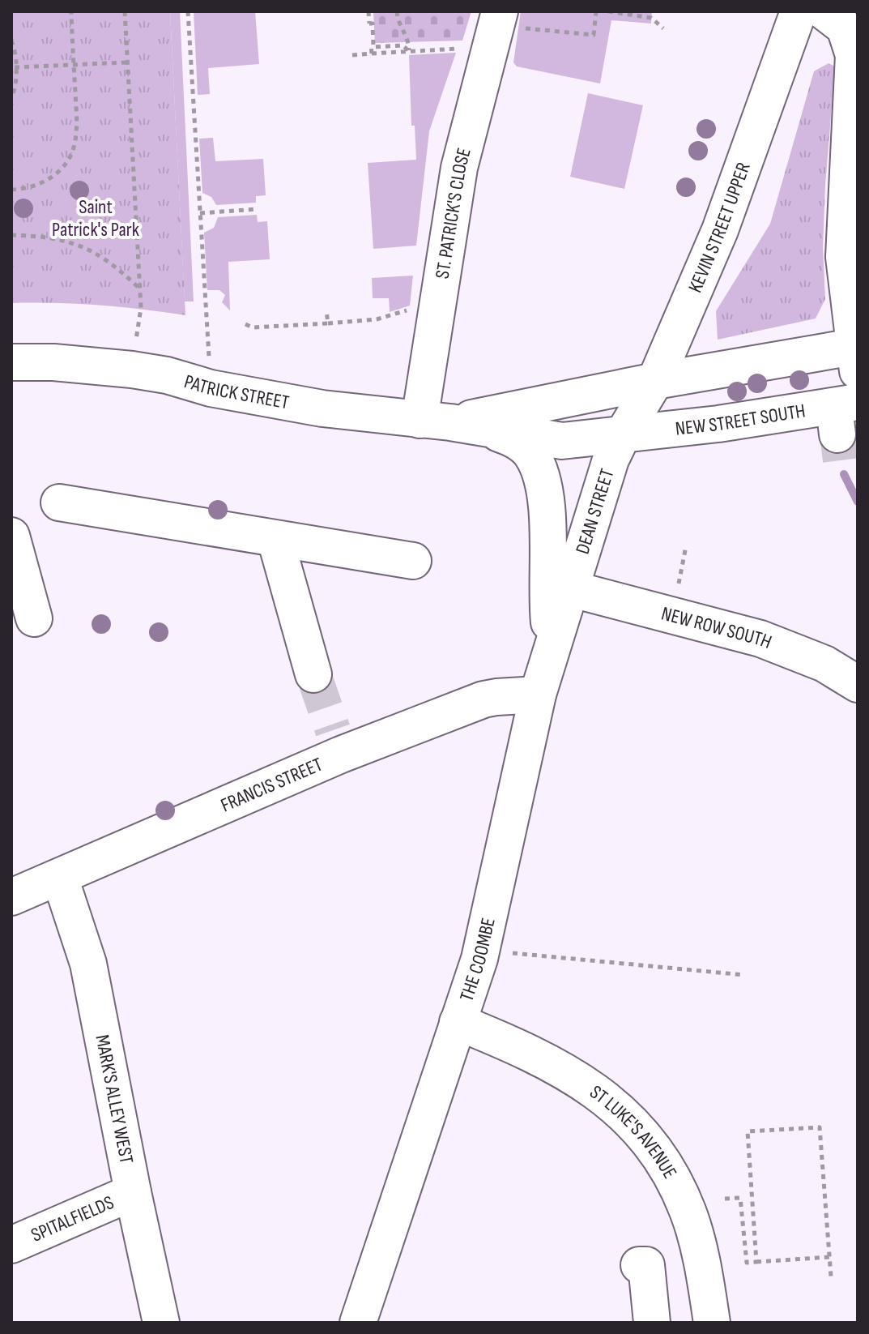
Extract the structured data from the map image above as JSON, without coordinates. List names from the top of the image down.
{
  "streets": {
    "main road": [
      "ST. PATRICK'S CLOSE",
      "KEVIN STREET UPPER",
      "PATRICK STREET",
      "NEW STREET SOUTH",
      "DEAN STREET",
      "NEW ROW SOUTH",
      "FRANCIS STREET",
      "THE COOMBE",
      "MARK'S ALLEY WEST",
      "ST LUKE'S AVENUE",
      "SPITALFIELDS"
    ]
  },
  "crossings": [
    ["ST. PATRICK'S CLOSE", "PATRICK STREET"],
    ["KEVIN STREET UPPER", "PATRICK STREET"],
    ["KEVIN STREET UPPER", "NEW STREET SOUTH"],
    ["KEVIN STREET UPPER", "DEAN STREET"],
    ["PATRICK STREET", "NEW STREET SOUTH"],
    ["PATRICK STREET", "DEAN STREET"],
    ["NEW STREET SOUTH", "DEAN STREET"],
    ["DEAN STREET", "NEW ROW SOUTH"],
    ["DEAN STREET", "THE COOMBE"],
    ["NEW ROW SOUTH", "THE COOMBE"],
    ["FRANCIS STREET", "THE COOMBE"],
    ["FRANCIS STREET", "MARK'S ALLEY WEST"],
    ["THE COOMBE", "ST LUKE'S AVENUE"],
    ["MARK'S ALLEY WEST", "SPITALFIELDS"]
  ],
  "parks": ["Saint Patrick's Park"]
}
